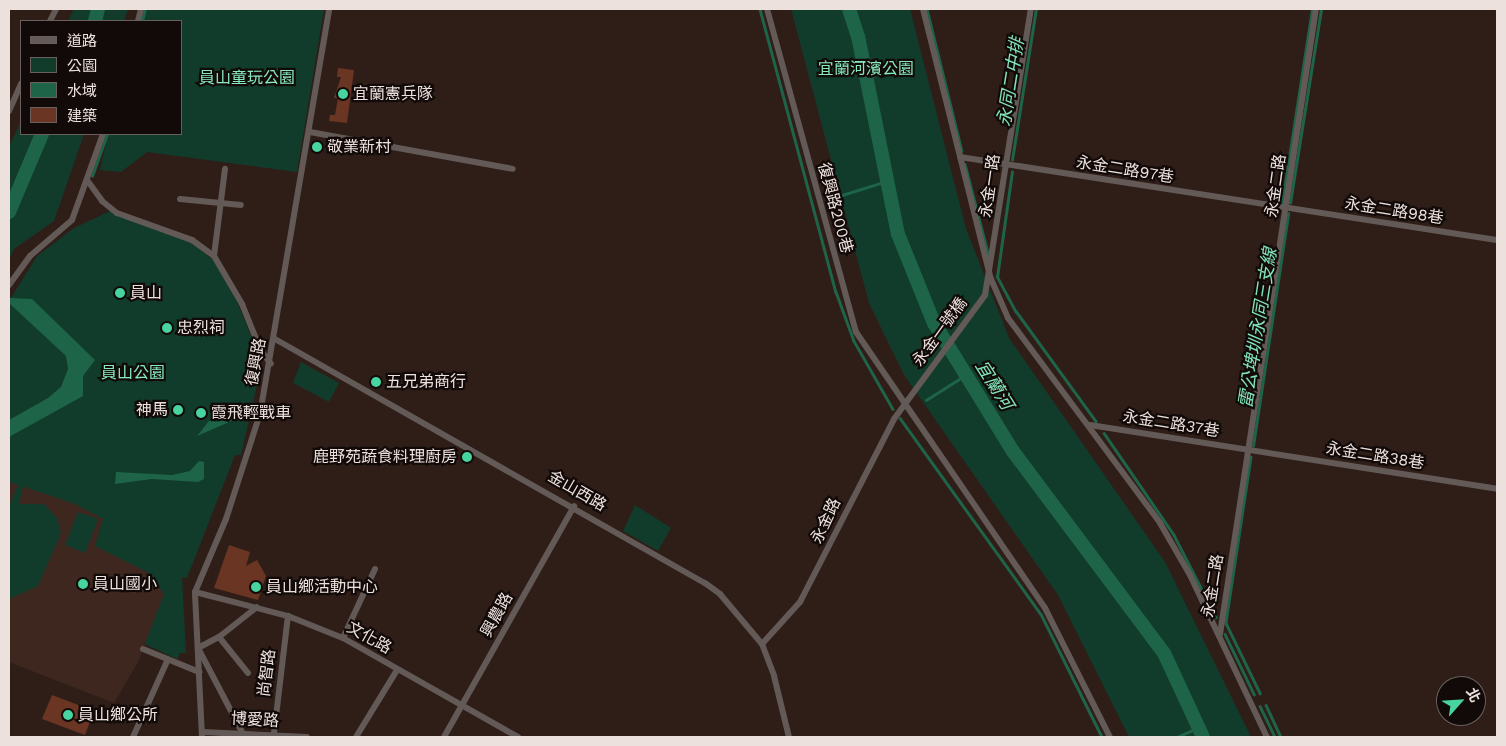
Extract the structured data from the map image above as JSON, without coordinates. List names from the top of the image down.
{
  "streets": {
    "street": [
      "永金二路97巷",
      "永金一路",
      "永金二路",
      "復興路200巷",
      "永金二路98巷",
      "永金一號橋",
      "復興路",
      "永金二路37巷",
      "永金二路38巷",
      "金山西路",
      "永金路",
      "興農路",
      "文化路",
      "尚智路",
      "博愛路"
    ]
  },
  "crossings": [
    ["永金二路97巷", "永金一路"],
    ["永金二路97巷", "永金二路"],
    ["永金二路97巷", "永金二路98巷"],
    ["永金一路", "永金一號橋"],
    ["永金二路", "永金二路98巷"],
    ["永金二路", "永金二路37巷"],
    ["永金二路", "永金二路38巷"],
    ["復興路200巷", "永金一號橋"],
    ["復興路200巷", "永金路"],
    ["永金一號橋", "永金路"],
    ["復興路", "金山西路"],
    ["復興路", "文化路"],
    ["復興路", "博愛路"],
    ["永金二路37巷", "永金二路38巷"],
    ["金山西路", "永金路"],
    ["金山西路", "興農路"],
    ["興農路", "文化路"],
    ["文化路", "尚智路"],
    ["尚智路", "博愛路"]
  ],
  "water": ["永同二中排", "雷公埤圳永同三支線", "宜蘭河"],
  "parks": ["宜蘭河濱公園", "員山童玩公園", "員山公園"],
  "places": [
    "宜蘭憲兵隊",
    "敬業新村",
    "員山",
    "忠烈祠",
    "五兄弟商行",
    "神馬",
    "霞飛輕戰車",
    "鹿野苑蔬食料理廚房",
    "員山國小",
    "員山鄉活動中心",
    "員山鄉公所"
  ],
  "legend": [
    "道路",
    "公園",
    "水域",
    "建築"
  ],
  "north": "top right"
}
